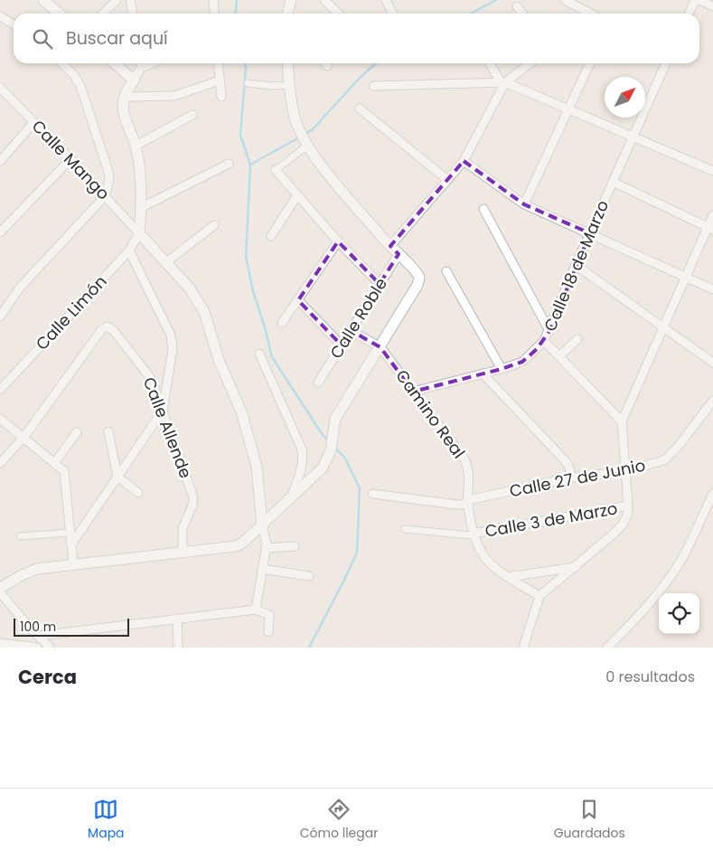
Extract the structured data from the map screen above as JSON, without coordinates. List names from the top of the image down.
{
  "streets": {
    "street": [
      "Calle Mango",
      "Calle 18 de Marzo",
      "Calle Limón",
      "Calle Roble",
      "Camino Real",
      "Calle Allende",
      "Calle 27 de Junio",
      "Calle 3 de Marzo"
    ]
  },
  "crossings": [
    ["Calle Mango", "Calle Limón"],
    ["Calle 18 de Marzo", "Camino Real"],
    ["Calle Roble", "Camino Real"],
    ["Camino Real", "Calle 27 de Junio"],
    ["Camino Real", "Calle 3 de Marzo"]
  ],
  "scale_bar": "100 m",
  "north": "top right",
  "page": {
    "search": "Buscar aquí",
    "scale": "100 m",
    "heading": ["Cerca", "0 resultados"],
    "nav": ["Mapa", "Cómo llegar", "Guardados"]
  }
}
